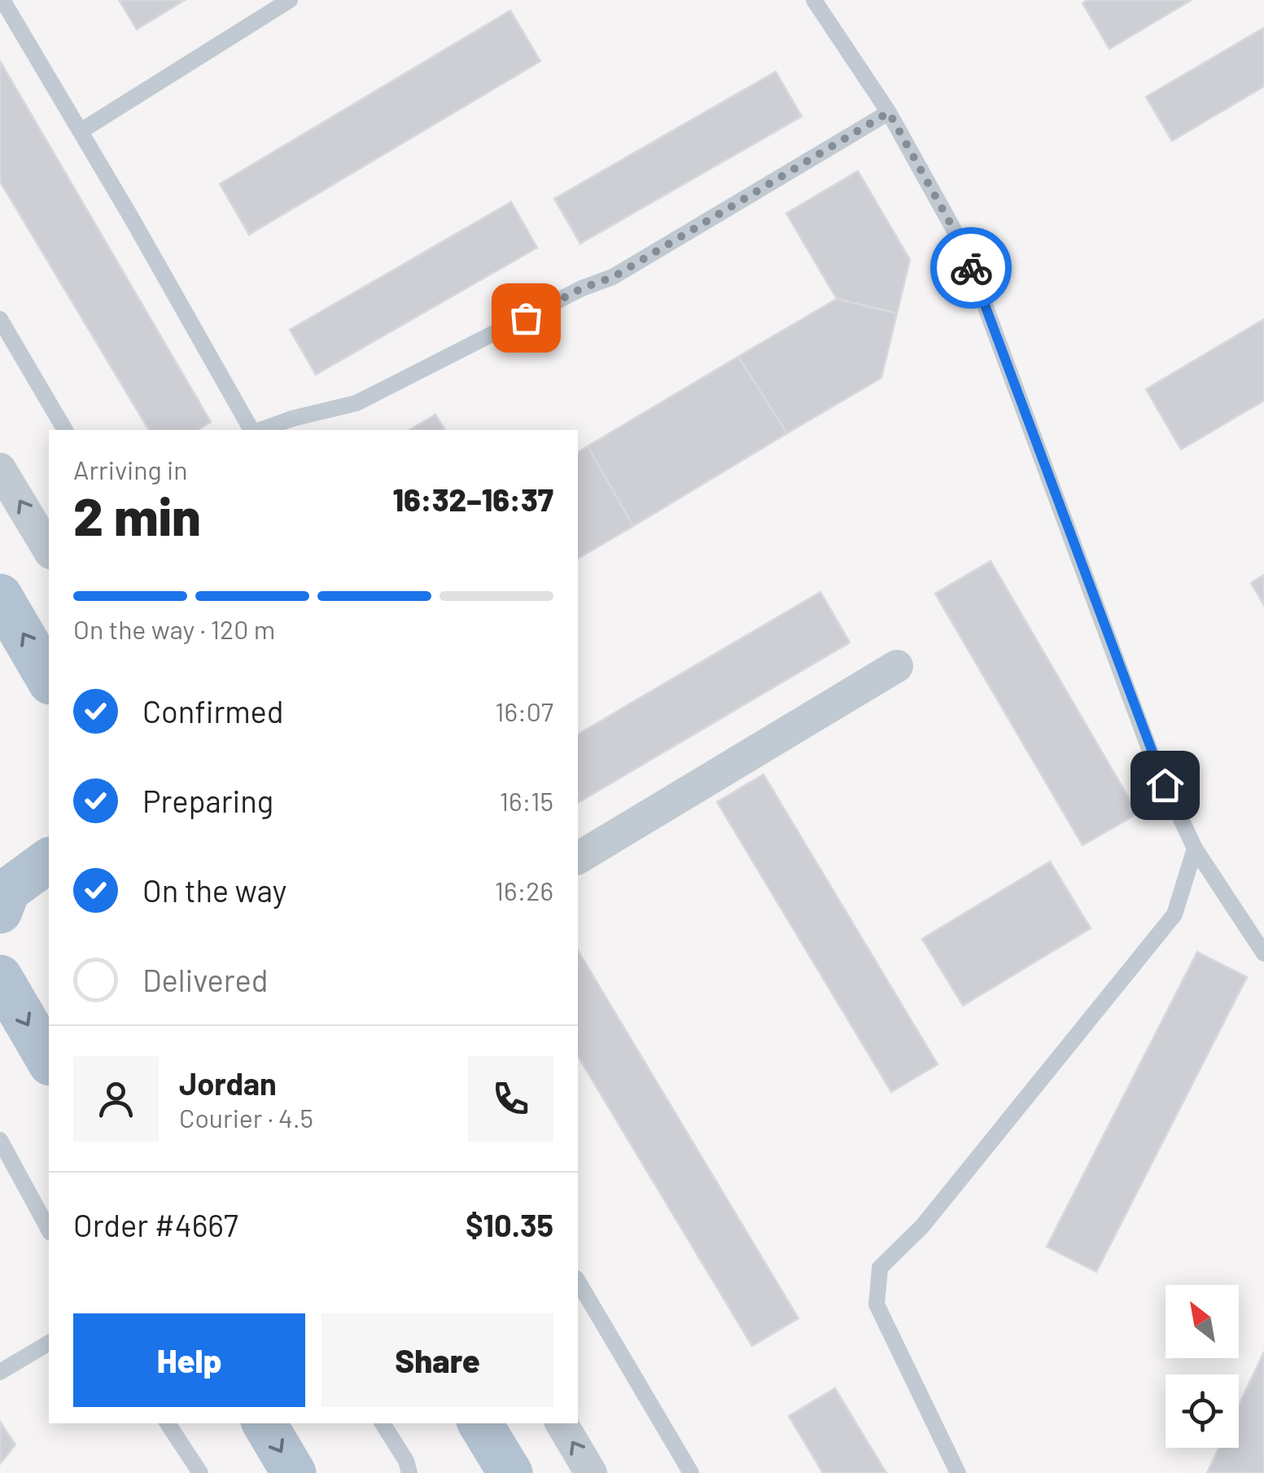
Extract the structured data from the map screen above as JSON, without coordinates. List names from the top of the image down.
{
  "north": "top left",
  "page": {
    "heading": ["2 min", "Arriving in", "16:32–16:37"],
    "panel": [
      "Jordan",
      "Courier · 4.5",
      "Order #4667",
      "$10.35"
    ],
    "bar": "On the way · 120 m",
    "list": [
      ["Confirmed", "16:07"],
      ["Preparing", "16:15"],
      ["On the way", "16:26"],
      "Delivered"
    ],
    "buttons": ["Help", "Share"]
  }
}
